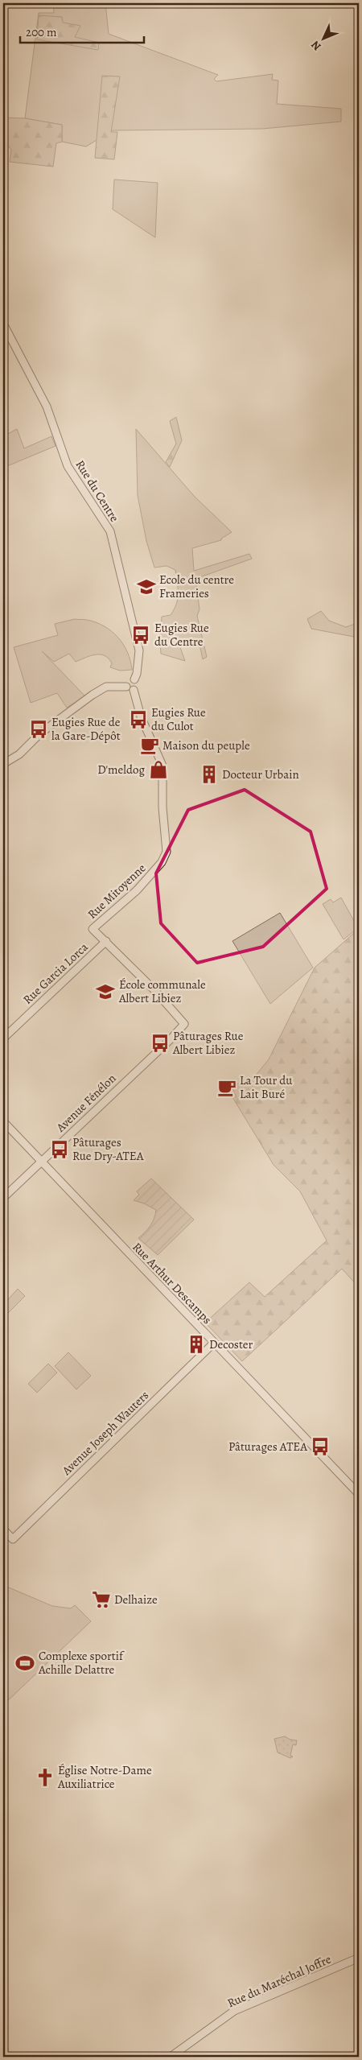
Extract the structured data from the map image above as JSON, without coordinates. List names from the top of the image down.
{
  "streets": {
    "street": [
      "Rue du Centre",
      "Rue Mitoyenne",
      "Rue Garcia Lorca",
      "Avenue Fénélon",
      "Rue Arthur Descamps",
      "Avenue Joseph Wauters",
      "Rue du Maréchal Joffre"
    ]
  },
  "crossings": [
    ["Rue du Centre", "Rue Mitoyenne"],
    ["Rue Mitoyenne", "Rue Garcia Lorca"],
    ["Rue Mitoyenne", "Avenue Fénélon"],
    ["Rue Garcia Lorca", "Avenue Fénélon"],
    ["Avenue Fénélon", "Rue Arthur Descamps"],
    ["Rue Arthur Descamps", "Avenue Joseph Wauters"]
  ],
  "places": {
    "school or university": ["Ecole du centre Frameries", "École communale Albert Libiez"],
    "bus stop": [
      "Eugies Rue du Centre",
      "Eugies Rue du Culot",
      "Eugies Rue de la Gare-Dépôt",
      "Pâturages Rue Albert Libiez",
      "Pâturages Rue Dry-ATEA",
      "Pâturages ATEA"
    ],
    "cafe": ["Maison du peuple", "La Tour du Lait Buré"],
    "shop": ["D'meldog"],
    "building": ["Docteur Urbain", "Decoster"],
    "supermarket": ["Delhaize"],
    "sports": ["Complexe sportif Achille Delattre"],
    "church": ["Église Notre-Dame Auxiliatrice"]
  },
  "scale_bar": "200 m",
  "north": "bottom left"
}
